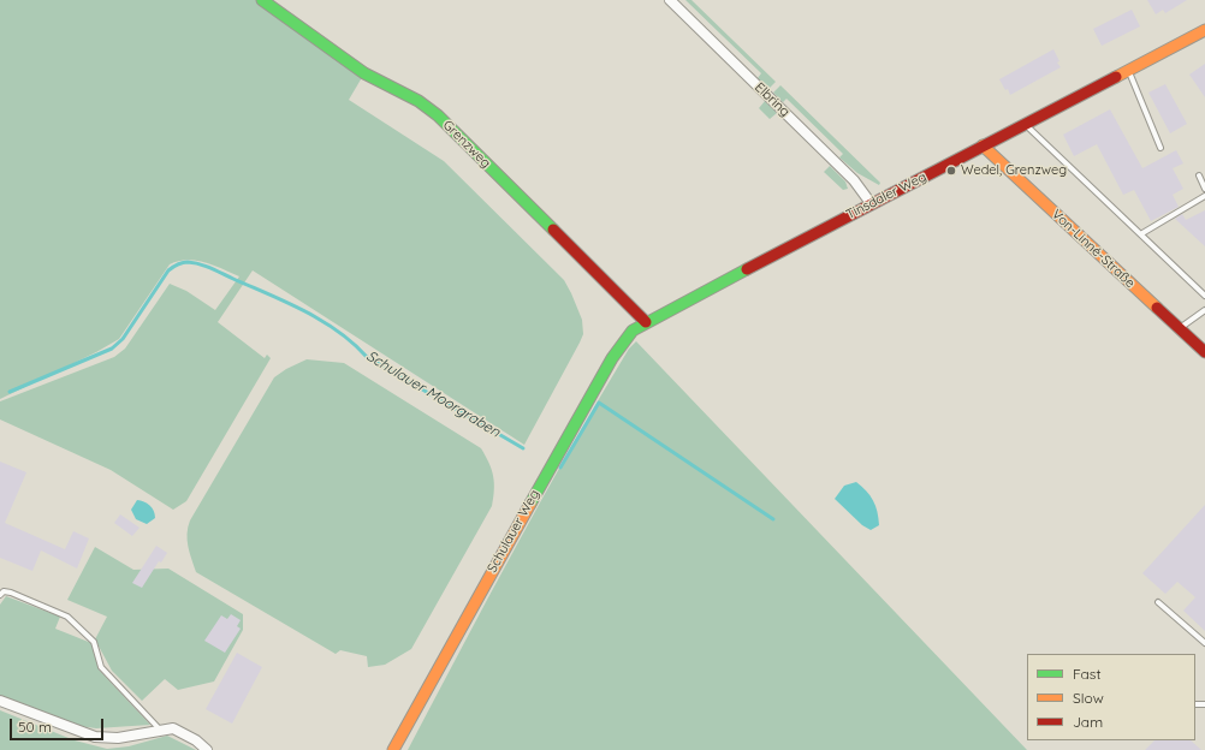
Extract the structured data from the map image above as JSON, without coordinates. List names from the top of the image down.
{
  "streets": {
    "street": [
      "Elbring",
      "Grenzweg",
      "Tinsdaler Weg",
      "Von-Linné-Straße",
      "Schulauer Weg"
    ]
  },
  "crossings": [
    ["Elbring", "Tinsdaler Weg"],
    ["Grenzweg", "Tinsdaler Weg"],
    ["Grenzweg", "Schulauer Weg"],
    ["Tinsdaler Weg", "Von-Linné-Straße"],
    ["Tinsdaler Weg", "Schulauer Weg"]
  ],
  "water": ["Schulauer Moorgraben"],
  "places": ["Wedel, Grenzweg"],
  "legend": ["Fast", "Slow", "Jam"],
  "scale_bar": "50 m"
}
